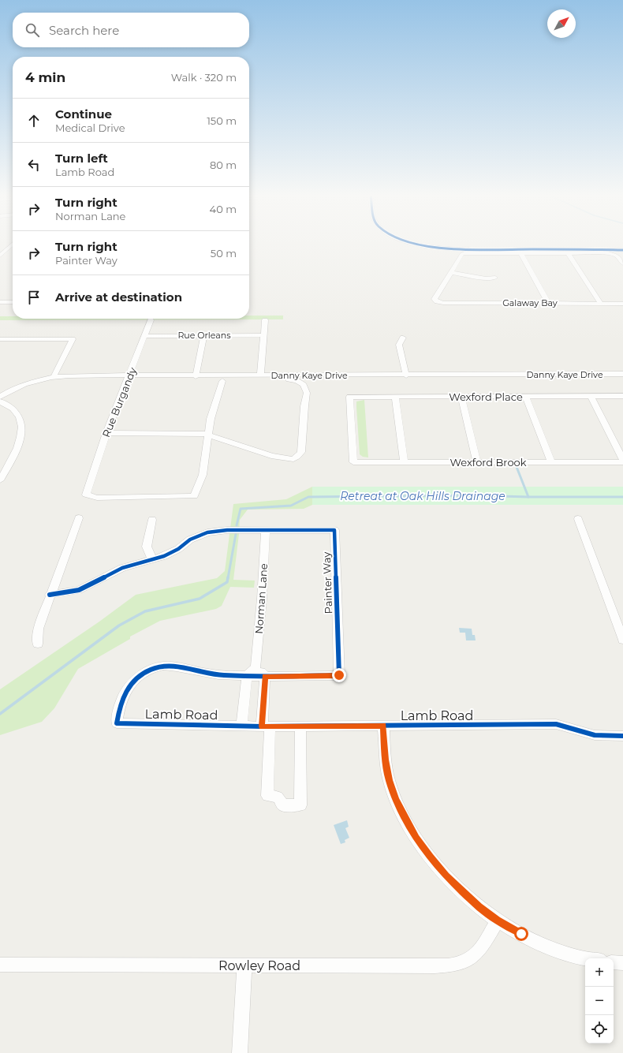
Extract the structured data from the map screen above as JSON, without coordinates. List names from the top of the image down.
{
  "streets": {
    "street": [
      "Galaway Bay",
      "Rue Orleans",
      "Danny Kaye Drive",
      "Wexford Place",
      "Rue Burgandy",
      "Wexford Brook",
      "Painter Way",
      "Norman Lane",
      "Lamb Road",
      "Rowley Road"
    ]
  },
  "crossings": [
    ["Rue Orleans", "Rue Burgandy"],
    ["Danny Kaye Drive", "Rue Burgandy"],
    ["Wexford Place", "Wexford Brook"],
    ["Painter Way", "Norman Lane"],
    ["Painter Way", "Lamb Road"]
  ],
  "water": ["Retreat at Oak Hills Drainage"],
  "north": "top right",
  "page": {
    "search": "Search here",
    "heading": ["4 min", "Walk · 320 m"],
    "list": [
      ["Continue", "Medical Drive", "150 m"],
      ["Turn left", "Lamb Road", "80 m"],
      ["Turn right", "Norman Lane", "40 m"],
      ["Turn right", "Painter Way", "50 m"],
      "Arrive at destination"
    ],
    "map_buttons": ["+", "−"]
  }
}
